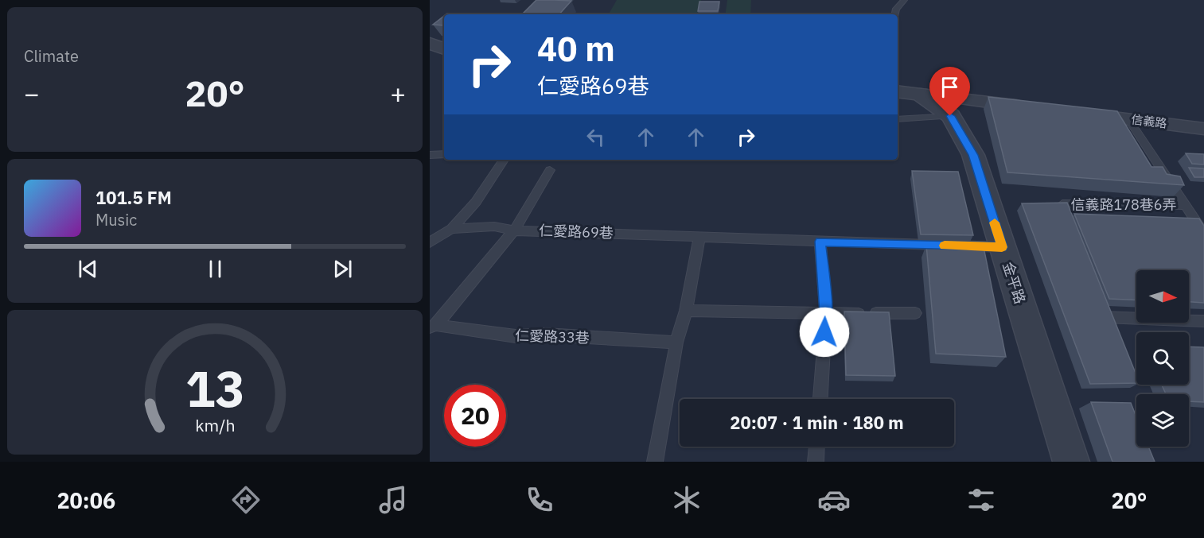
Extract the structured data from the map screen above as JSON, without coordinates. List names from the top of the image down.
{
  "streets": {
    "street": ["信義路", "金平路"],
    "lane": ["信義路178巷6弄", "仁愛路69巷", "仁愛路33巷"]
  },
  "crossings": [
    ["仁愛路69巷", "金平路"]
  ],
  "north": "right",
  "page": {
    "tile": "Climate",
    "turn": ["40 m", "仁愛路69巷"],
    "heat": ["−", "20°", "+"],
    "song": ["101.5 FM", "Music"],
    "limit": "20",
    "trip": "20:07 · 1 min · 180 m",
    "tabs": ["20:06", "20°"],
    "gauge": ["13", "km/h"]
  }
}
